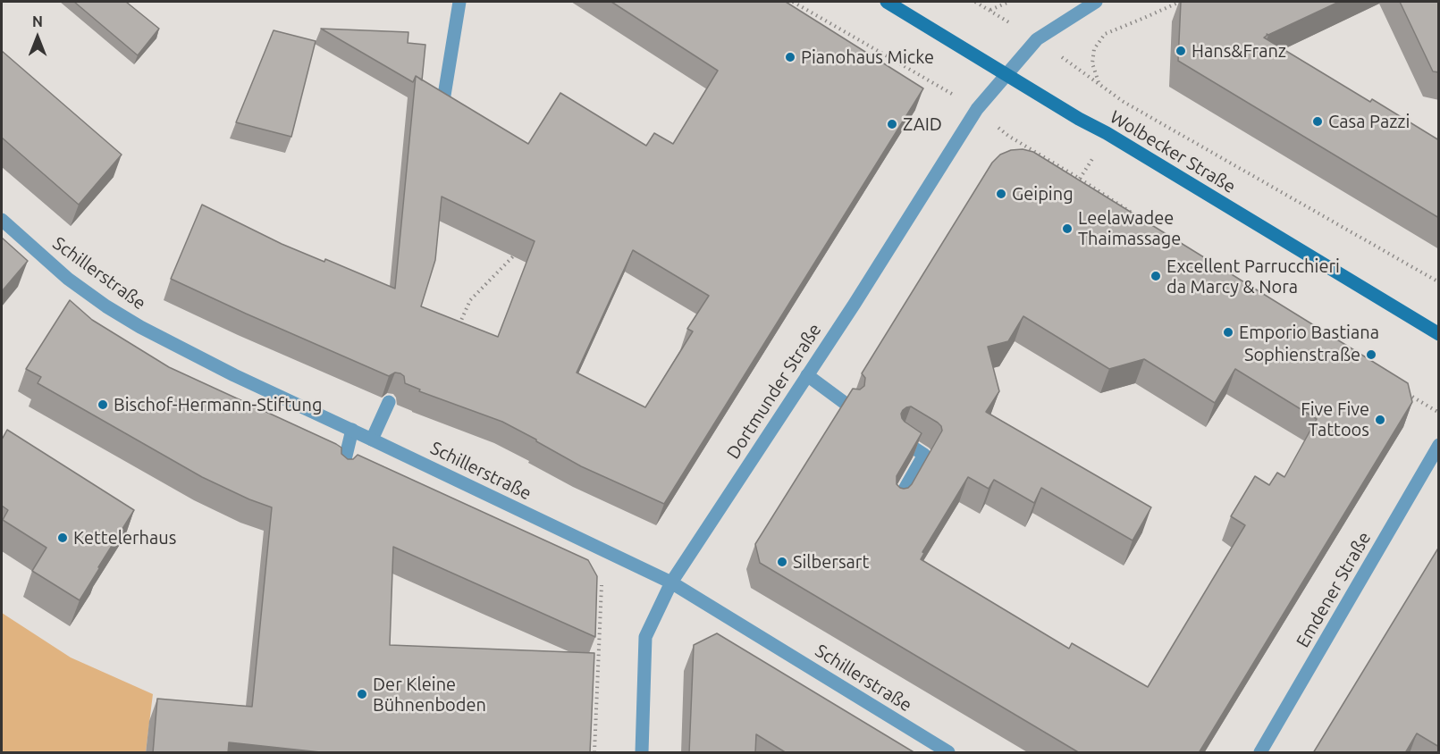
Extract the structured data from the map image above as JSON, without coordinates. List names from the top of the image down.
{
  "streets": {
    "main road": ["Wolbecker Straße"],
    "street": ["Schillerstraße", "Dortmunder Straße", "Emdener Straße"]
  },
  "crossings": [
    ["Wolbecker Straße", "Dortmunder Straße"],
    ["Schillerstraße", "Dortmunder Straße"]
  ],
  "places": [
    "Hans&Franz",
    "Pianohaus Micke",
    "Casa Pazzi",
    "ZAID",
    "Geiping",
    "Leelawadee Thaimassage",
    "Excellent Parrucchieri da Marcy & Nora",
    "Emporio Bastiana",
    "Sophienstraße",
    "Bischof-Hermann-Stiftung",
    "Five Five Tattoos",
    "Kettelerhaus",
    "Silbersart",
    "Der Kleine Bühnenboden"
  ],
  "north": "top"
}
